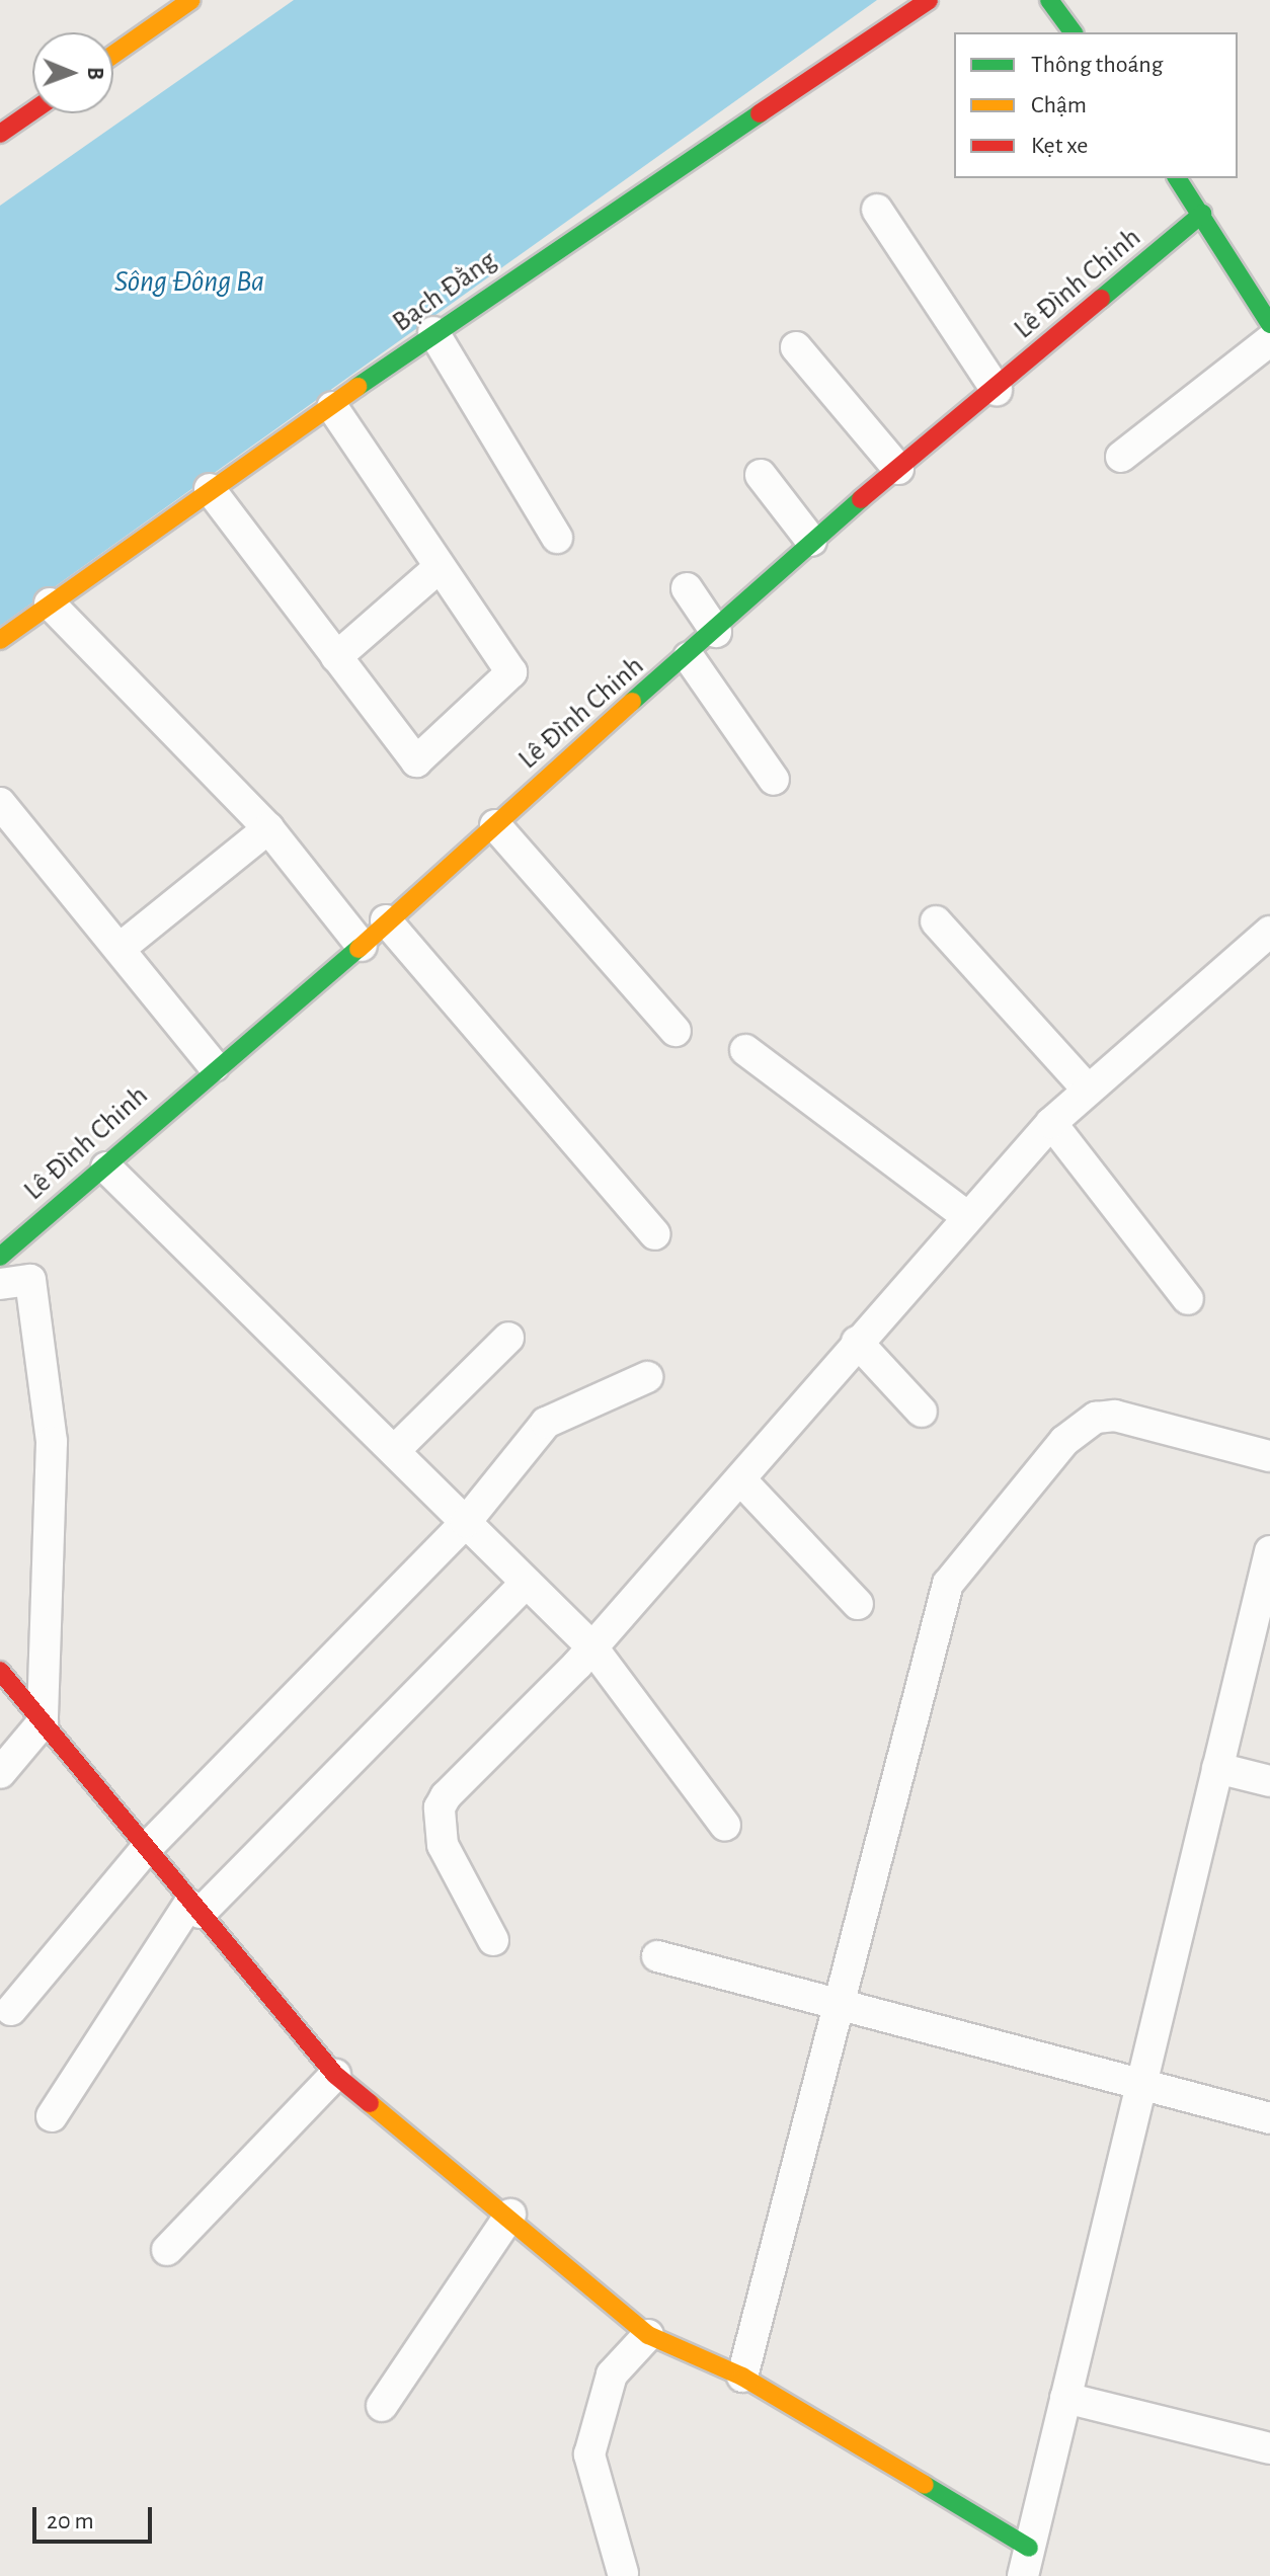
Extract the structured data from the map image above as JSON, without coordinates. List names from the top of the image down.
{
  "streets": {
    "street": ["Lê Đình Chinh", "Bạch Đằng"]
  },
  "water": ["Sông Đông Ba"],
  "legend": ["Thông thoáng", "Chậm", "Kẹt xe"],
  "scale_bar": "20 m",
  "north": "right"
}
